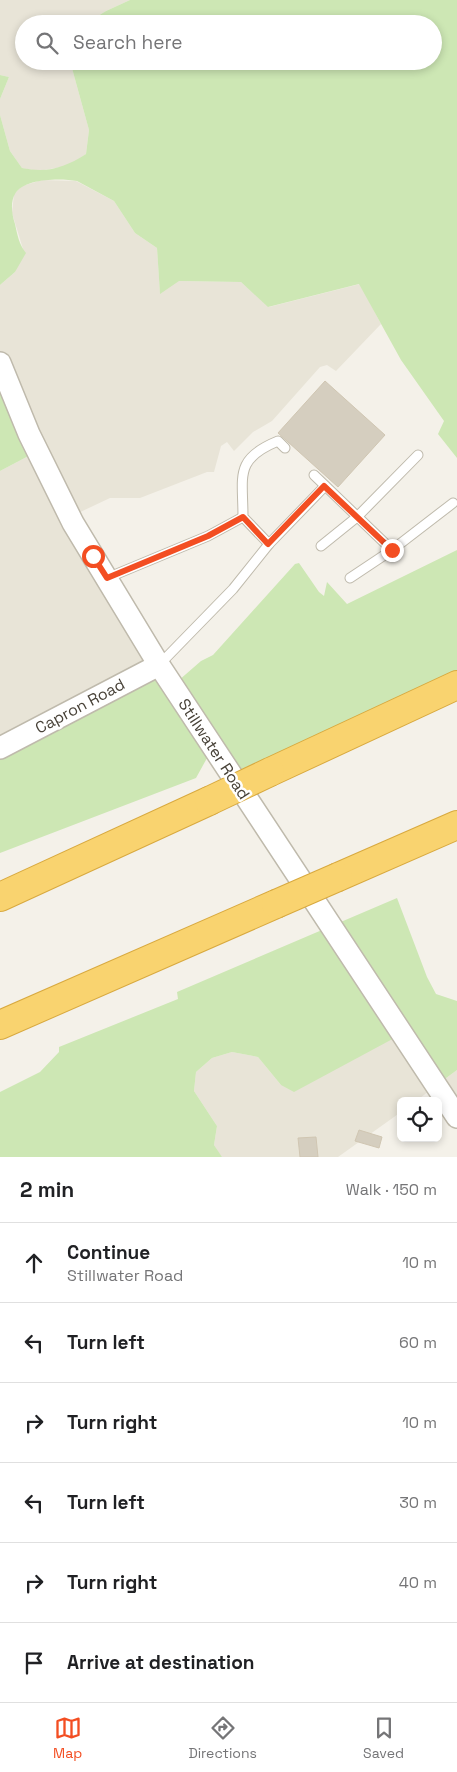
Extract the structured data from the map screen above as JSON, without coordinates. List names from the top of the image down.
{
  "streets": {
    "street": ["Capron Road", "Stillwater Road"]
  },
  "crossings": [
    ["Capron Road", "Stillwater Road"]
  ],
  "page": {
    "search": "Search here",
    "heading": ["2 min", "Walk · 150 m"],
    "list": [
      ["Continue", "Stillwater Road", "10 m"],
      ["Turn left", "60 m"],
      ["Turn right", "10 m"],
      ["Turn left", "30 m"],
      ["Turn right", "40 m"],
      "Arrive at destination"
    ],
    "nav": ["Map", "Directions", "Saved"]
  }
}
